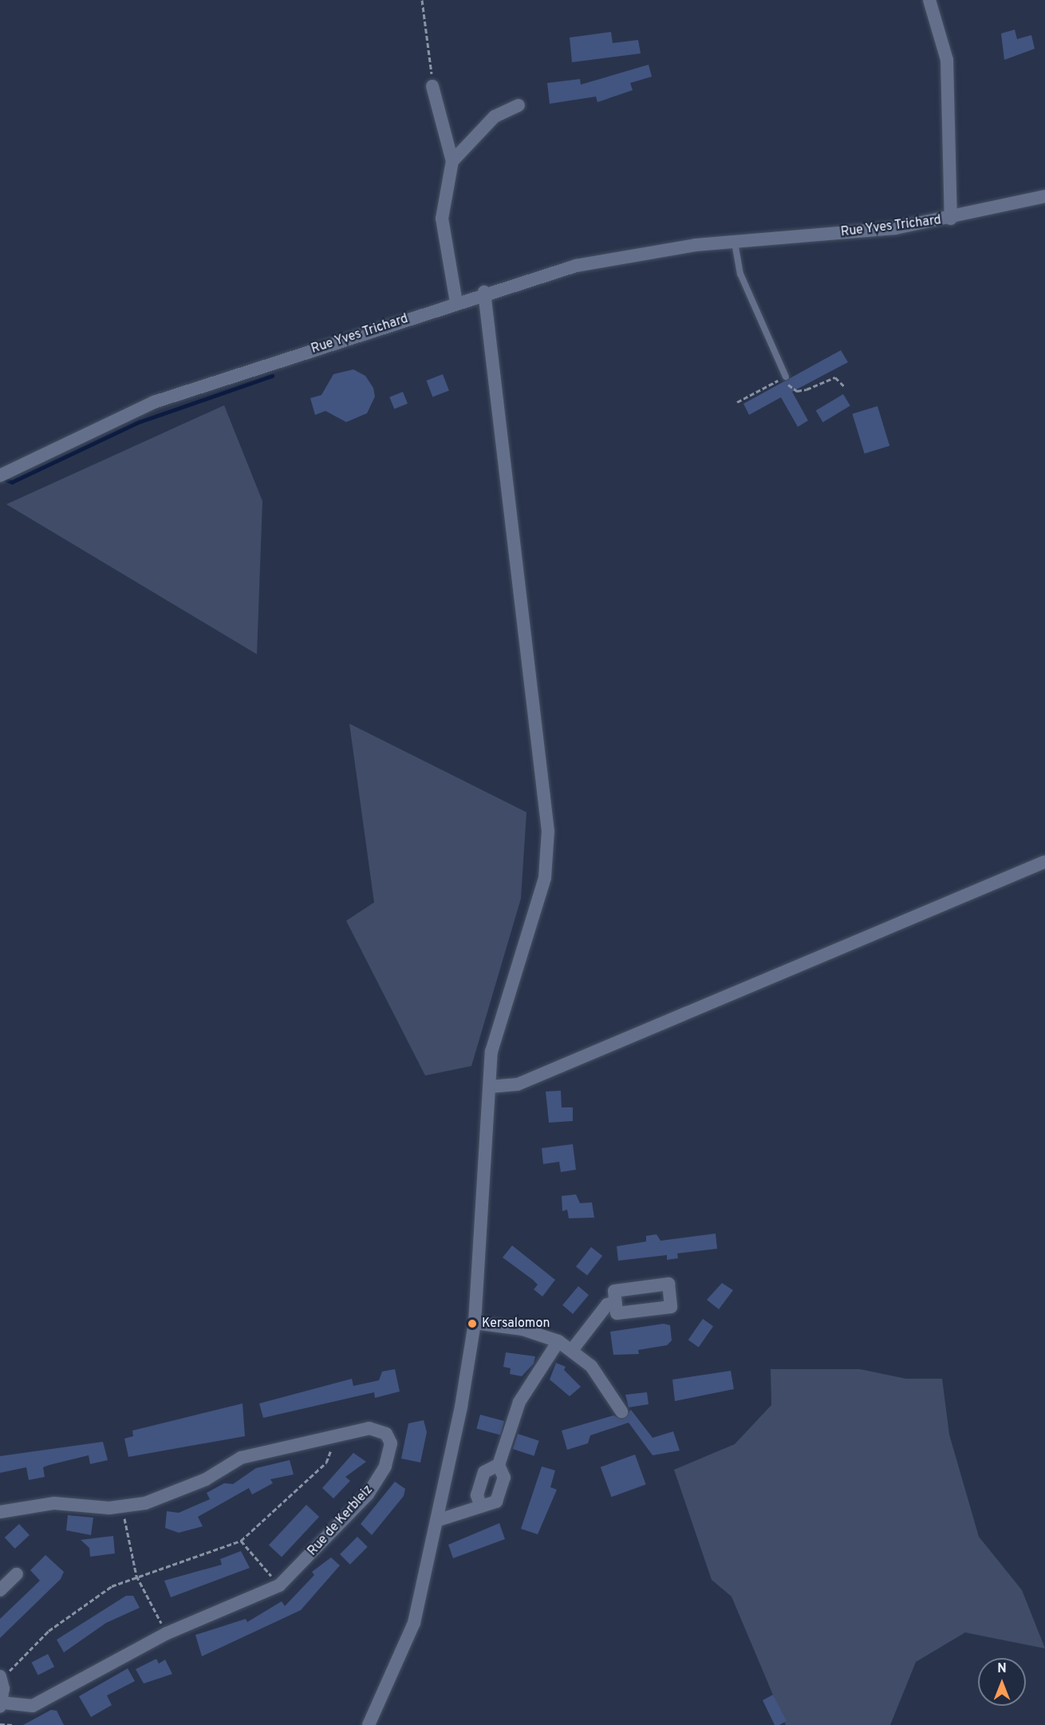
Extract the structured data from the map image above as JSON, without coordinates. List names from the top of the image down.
{
  "streets": {
    "street": ["Rue Yves Trichard", "Rue de Kerbleiz"]
  },
  "places": ["Kersalomon"],
  "north": "top"
}
